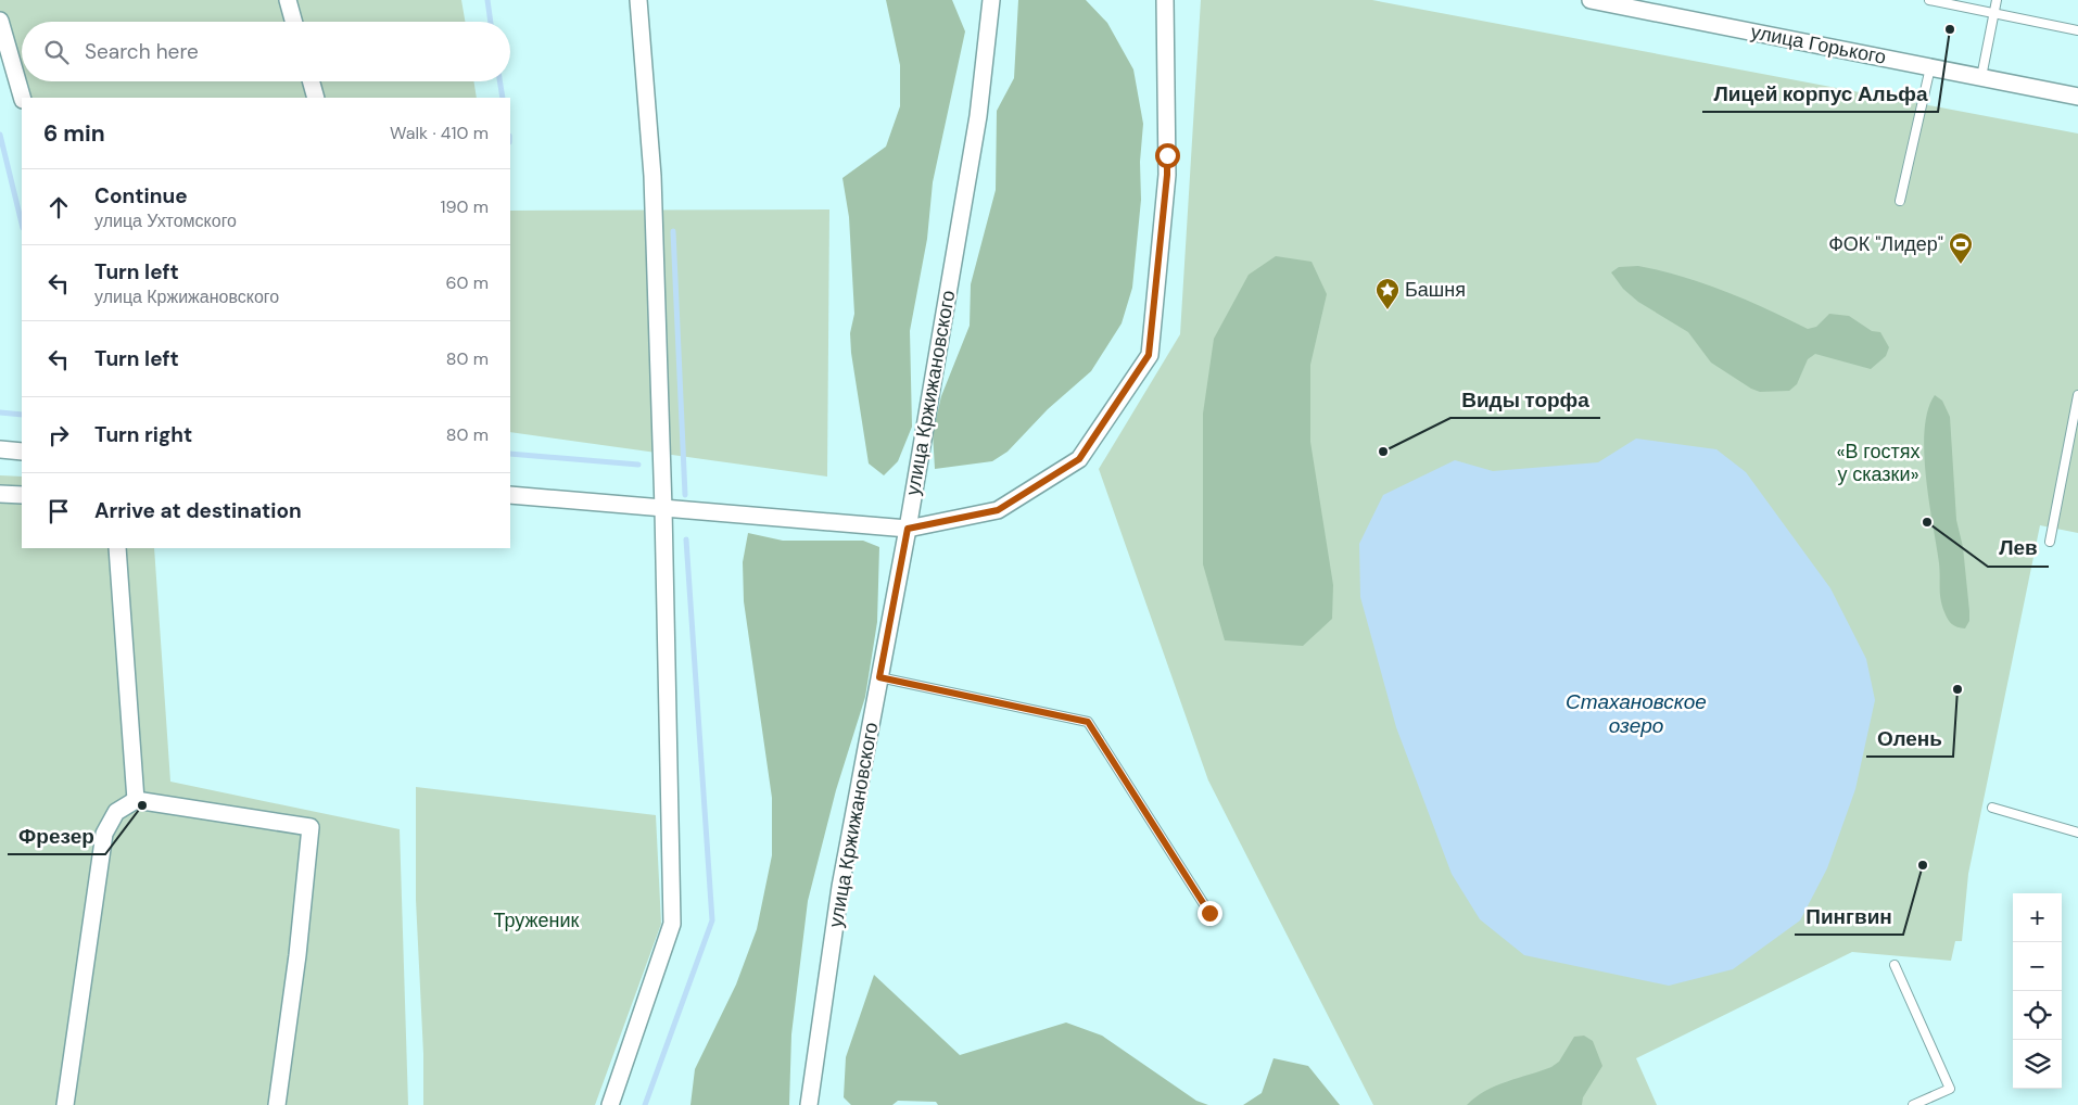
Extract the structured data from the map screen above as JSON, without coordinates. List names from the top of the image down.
{
  "streets": {
    "street": ["улица Горького", "улица Кржижановского"]
  },
  "water": ["Стахановское озеро"],
  "parks": ["«В гостях у сказки»", "Труженик"],
  "places": {
    "other": [
      "Лицей корпус Альфа",
      "Виды торфа",
      "Лев",
      "Олень",
      "Фрезер",
      "Пингвин"
    ],
    "sports": ["ФОК \"Лидер\""],
    "place": ["Башня"]
  },
  "page": {
    "search": "Search here",
    "heading": ["6 min", "Walk · 410 m"],
    "list": [
      ["Continue", "улица Ухтомского", "190 m"],
      ["Turn left", "улица Кржижановского", "60 m"],
      ["Turn left", "80 m"],
      ["Turn right", "80 m"],
      "Arrive at destination"
    ],
    "map_buttons": ["+", "−"]
  }
}
